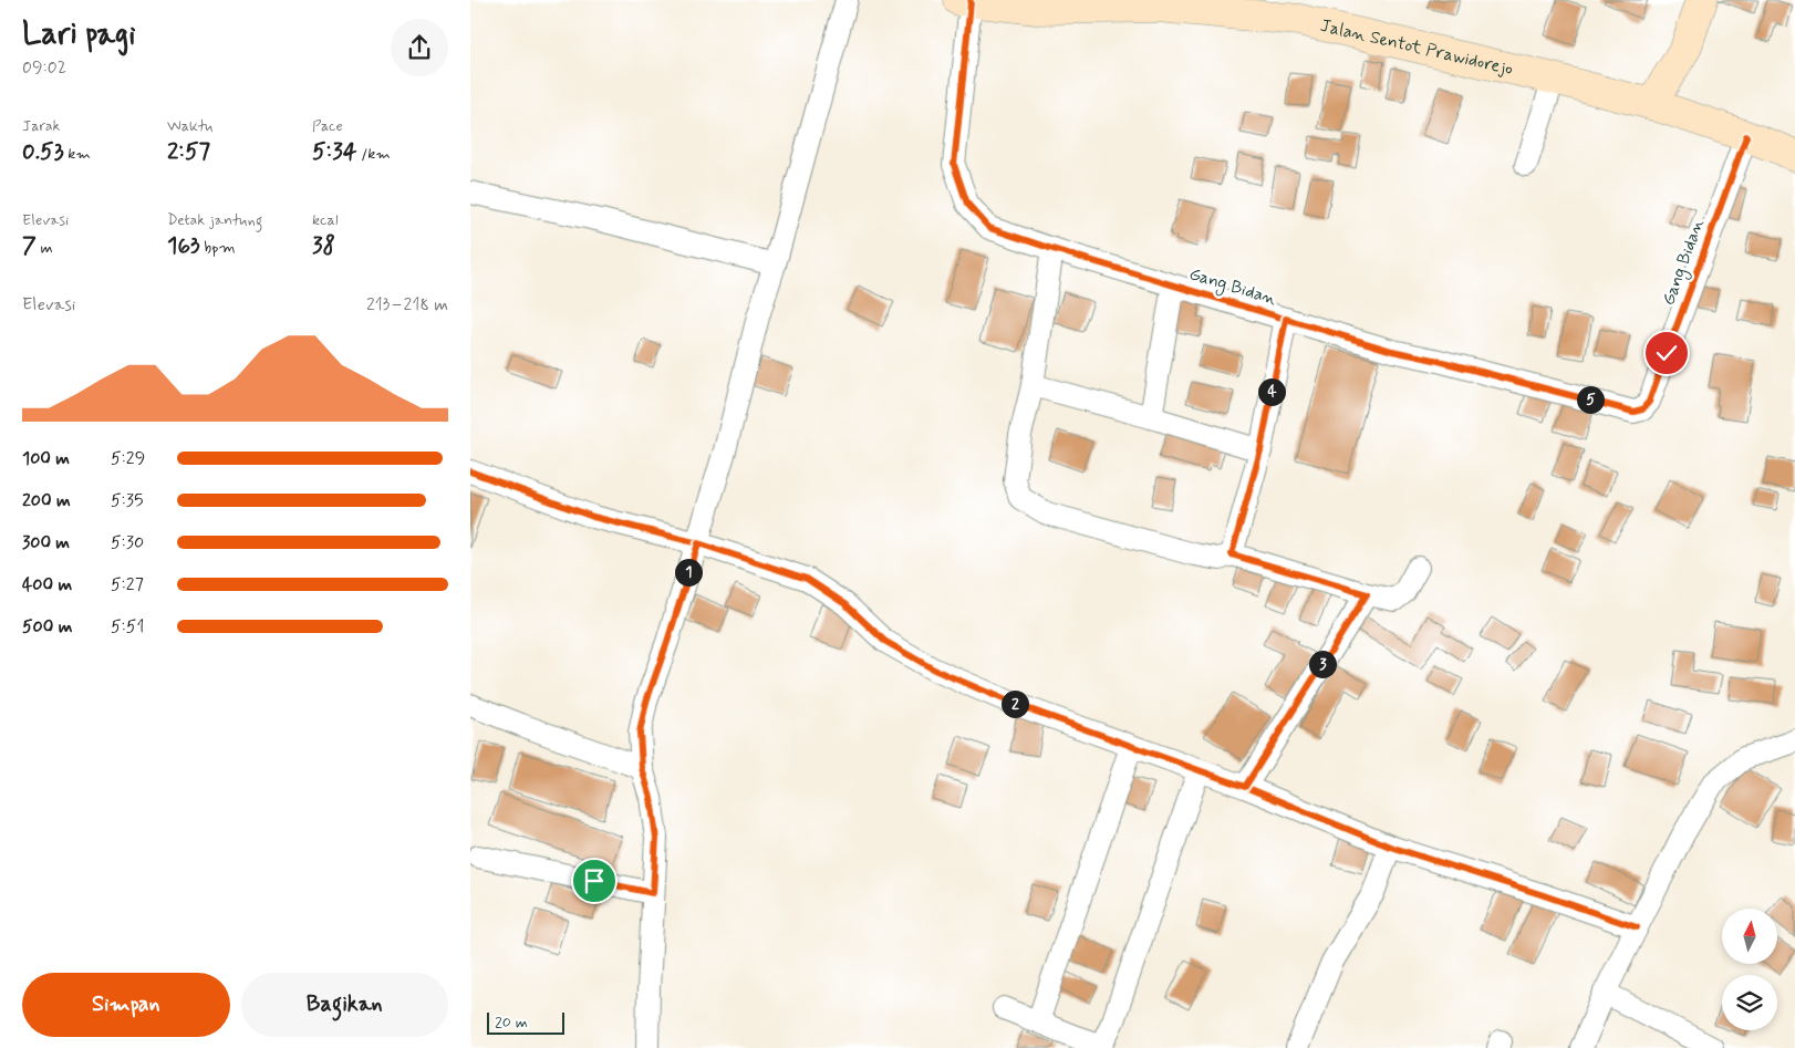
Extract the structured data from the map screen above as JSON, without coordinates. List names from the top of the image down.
{
  "streets": {
    "main road": ["Jalan Sentot Prawidorejo"],
    "street": ["Gang Bidan"]
  },
  "crossings": [
    ["Jalan Sentot Prawidorejo", "Gang Bidan"]
  ],
  "scale_bar": "20 m",
  "north": "top",
  "page": {
    "heading": ["Lari pagi", "09:02"],
    "stats": [
      ["Jarak", "0.53 km"],
      ["Waktu", "2:57"],
      ["Pace", "5:34 /km"],
      ["Elevasi", "7 m"],
      ["Detak jantung", "163 bpm"],
      ["kcal", "38"]
    ],
    "chart": ["Elevasi", "213–218 m"],
    "pins": [
      "4",
      "5",
      "1",
      "3",
      "2"
    ],
    "list": [
      {
        "name": "100 m",
        "note": "5:29"
      },
      {
        "name": "200 m",
        "note": "5:35"
      },
      {
        "name": "300 m",
        "note": "5:30"
      },
      {
        "name": "400 m",
        "note": "5:27"
      },
      {
        "name": "500 m",
        "note": "5:51"
      }
    ],
    "buttons": ["Simpan", "Bagikan"],
    "scale": "20 m"
  }
}
